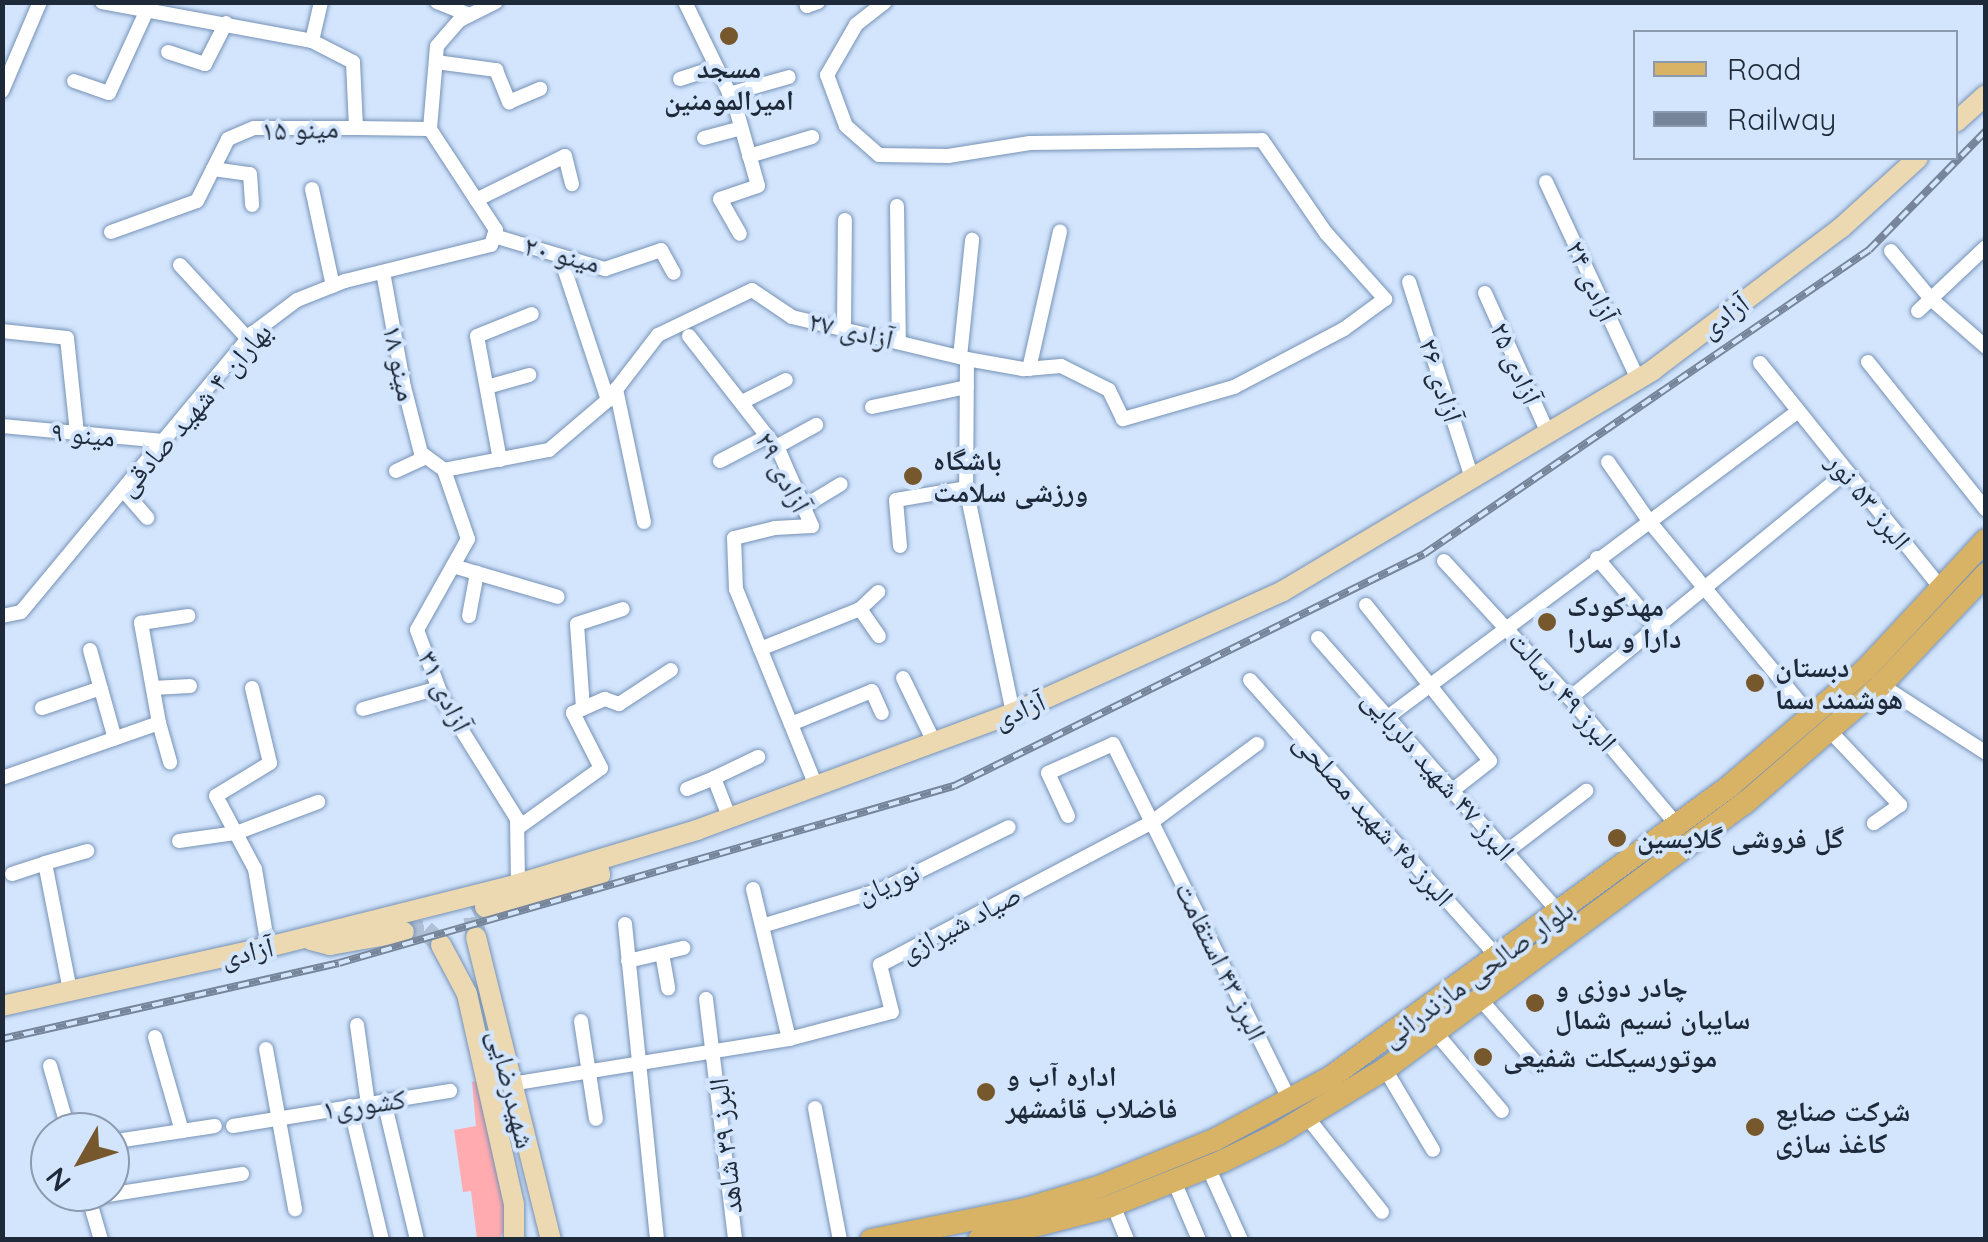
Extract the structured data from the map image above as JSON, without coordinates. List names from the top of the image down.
{
  "streets": {
    "main road": ["آزادی", "بلوار صالحی مازندرانی", "شهیدرضایی"],
    "street": [
      "مینو ۱۵",
      "مینو ۲۰",
      "آزادی ۲۴",
      "آزادی ۲۷",
      "مینو ۱۸",
      "آزادی ۲۵",
      "آزادی ۲۶",
      "بهاران ۴ شهید صادقی",
      "مینو ۹",
      "آزادی ۲۹",
      "البرز ۵۳ نور",
      "آزادی ۳۱",
      "البرز ۴۹ رسالت",
      "البرز ۴۷ شهید دلربایی",
      "البرز ۴۵ شهید مصلحی",
      "نوریان",
      "صیاد شیرازی",
      "البرز ۴۳ استقامت",
      "کشوری۱",
      "البرز ۳۹ شاهد"
    ]
  },
  "crossings": [
    ["مینو ۲۰", "آزادی ۲۷"],
    ["مینو ۲۰", "مینو ۱۸"],
    ["مینو ۲۰", "بهاران ۴ شهید صادقی"],
    ["مینو ۲۰", "آزادی ۳۱"],
    ["آزادی ۲۴", "آزادی"],
    ["آزادی", "آزادی ۲۵"],
    ["آزادی", "آزادی ۲۶"],
    ["آزادی", "آزادی ۲۹"],
    ["آزادی ۲۷", "مینو ۱۸"],
    ["آزادی ۲۷", "بهاران ۴ شهید صادقی"],
    ["آزادی ۲۷", "آزادی ۳۱"],
    ["مینو ۱۸", "بهاران ۴ شهید صادقی"],
    ["مینو ۱۸", "آزادی ۳۱"],
    ["بهاران ۴ شهید صادقی", "مینو ۹"],
    ["بهاران ۴ شهید صادقی", "آزادی ۳۱"],
    ["البرز ۵۳ نور", "بلوار صالحی مازندرانی"],
    ["البرز ۴۹ رسالت", "بلوار صالحی مازندرانی"],
    ["البرز ۴۷ شهید دلربایی", "بلوار صالحی مازندرانی"],
    ["البرز ۴۵ شهید مصلحی", "بلوار صالحی مازندرانی"],
    ["صیاد شیرازی", "البرز ۴۳ استقامت"],
    ["صیاد شیرازی", "شهیدرضایی"],
    ["صیاد شیرازی", "البرز ۳۹ شاهد"],
    ["البرز ۴۳ استقامت", "بلوار صالحی مازندرانی"]
  ],
  "places": [
    "مسجد امیرالمومنین",
    "باشگاه ورزشی سلامت",
    "مهدکودک دارا و سارا",
    "دبستان هوشمند سما",
    "گل فروشی گلایسین",
    "چادر دوزی و سایبان نسیم شمال",
    "موتورسیکلت شفیعی",
    "اداره آب و فاضلاب قائمشهر",
    "شرکت صنایع کاغذ سازی"
  ],
  "legend": ["Road", "Railway"],
  "north": "bottom left"
}
